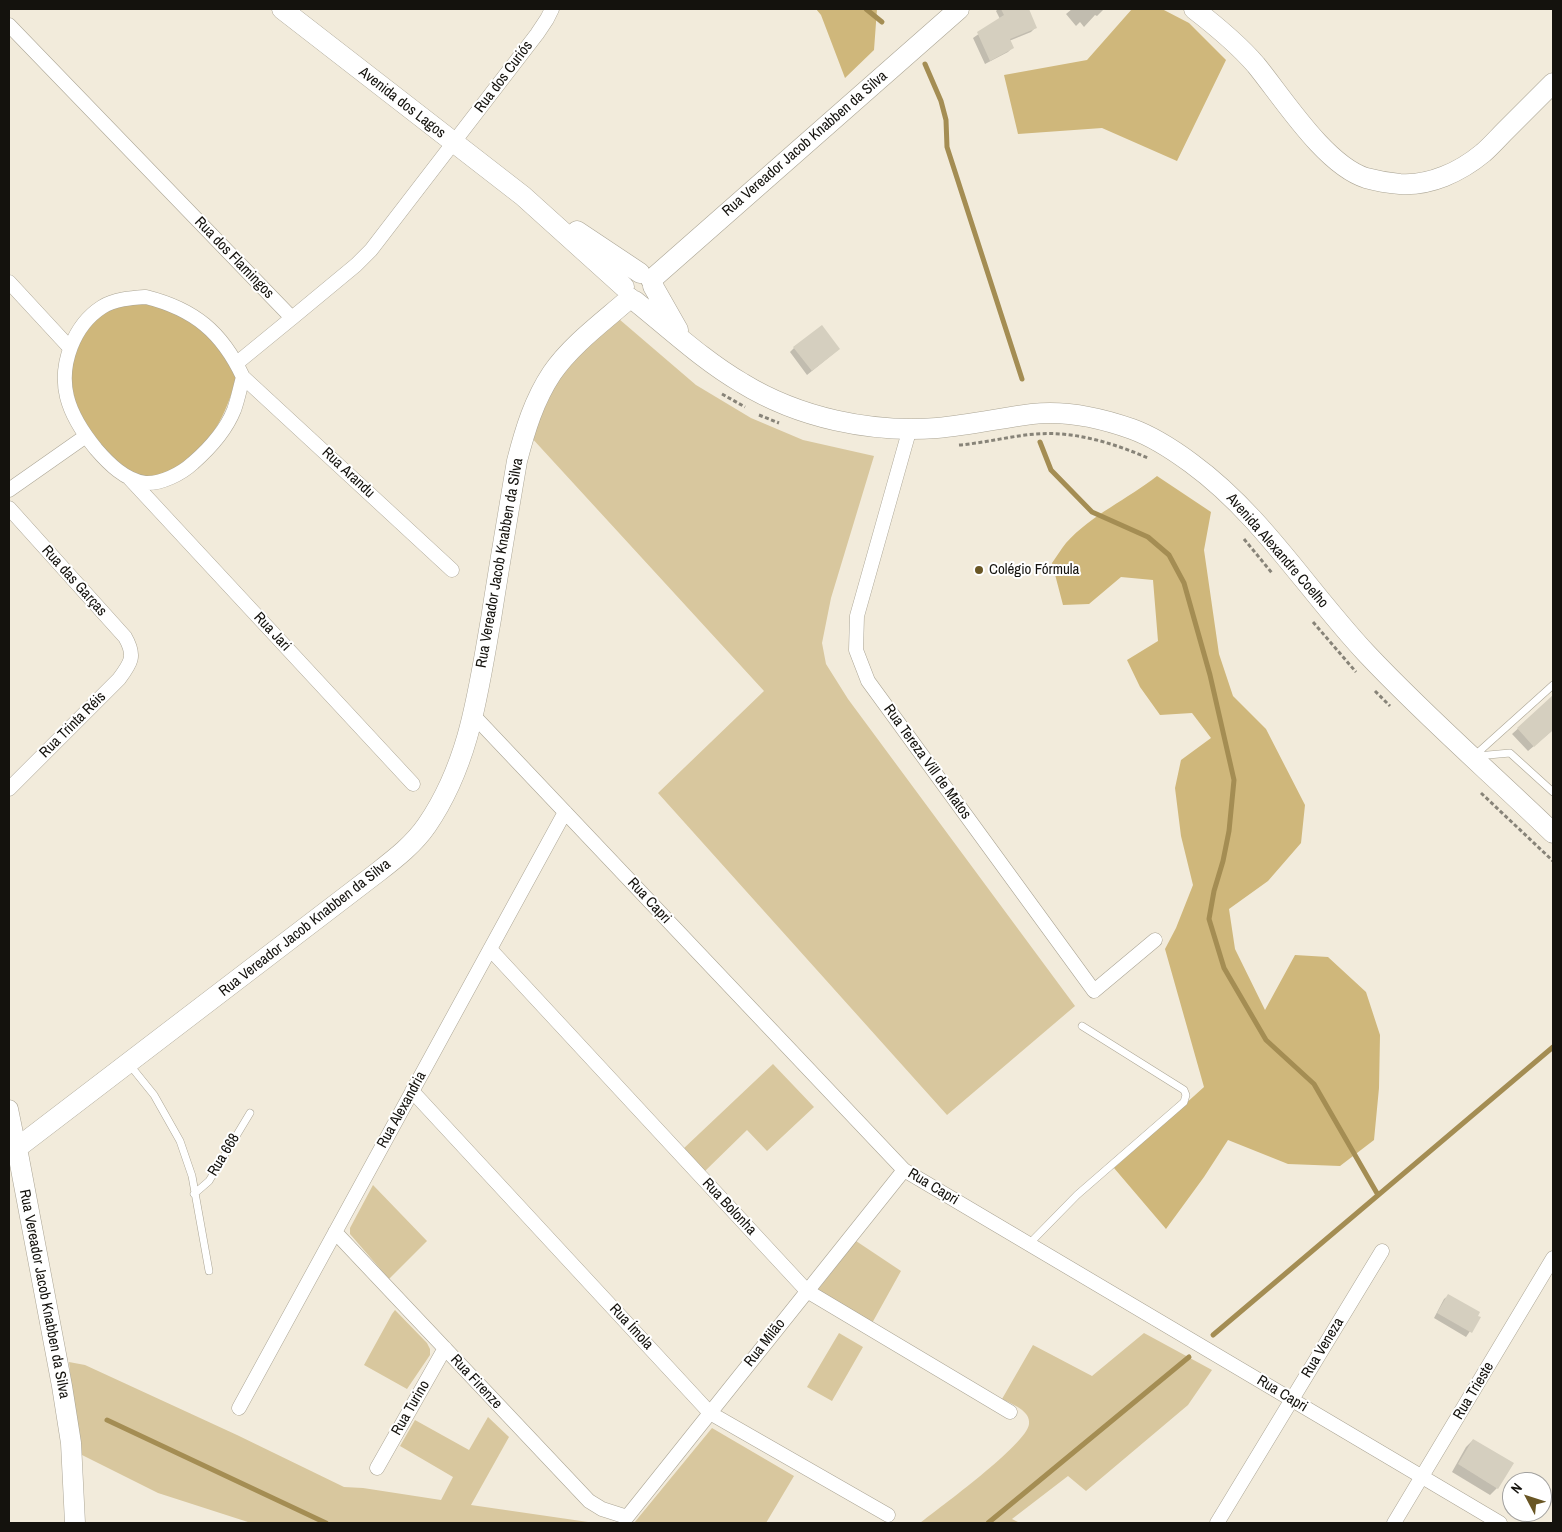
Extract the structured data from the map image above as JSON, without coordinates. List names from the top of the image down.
{
  "streets": {
    "main road": ["Avenida dos Lagos", "Rua Vereador Jacob Knabben da Silva", "Avenida Alexandre Coelho"],
    "street": [
      "Rua dos Curiós",
      "Rua dos Flamingos",
      "Rua Arandu",
      "Rua das Garças",
      "Rua Jari",
      "Rua Trinta Réis",
      "Rua Tereza Vill de Matos",
      "Rua Capri",
      "Rua Alexandria",
      "Rua Bolonha",
      "Rua Ímola",
      "Rua Milão",
      "Rua Veneza",
      "Rua Firenze",
      "Rua Trieste",
      "Rua Turino"
    ],
    "lane": ["Rua 668"]
  },
  "crossings": [
    ["Rua dos Curiós", "Avenida dos Lagos"],
    ["Avenida dos Lagos", "Rua Vereador Jacob Knabben da Silva"],
    ["Avenida dos Lagos", "Avenida Alexandre Coelho"],
    ["Rua Vereador Jacob Knabben da Silva", "Avenida Alexandre Coelho"],
    ["Rua Vereador Jacob Knabben da Silva", "Rua Capri"],
    ["Rua Arandu", "Rua Jari"],
    ["Avenida Alexandre Coelho", "Rua Tereza Vill de Matos"],
    ["Rua das Garças", "Rua Trinta Réis"],
    ["Rua Capri", "Rua Alexandria"],
    ["Rua Capri", "Rua Milão"],
    ["Rua Capri", "Rua Veneza"],
    ["Rua Capri", "Rua Trieste"],
    ["Rua Alexandria", "Rua Bolonha"],
    ["Rua Alexandria", "Rua Ímola"],
    ["Rua Alexandria", "Rua Firenze"],
    ["Rua Bolonha", "Rua Milão"],
    ["Rua Ímola", "Rua Milão"],
    ["Rua Milão", "Rua Firenze"],
    ["Rua Firenze", "Rua Turino"]
  ],
  "places": ["Colégio Fórmula"],
  "north": "top left"
}
